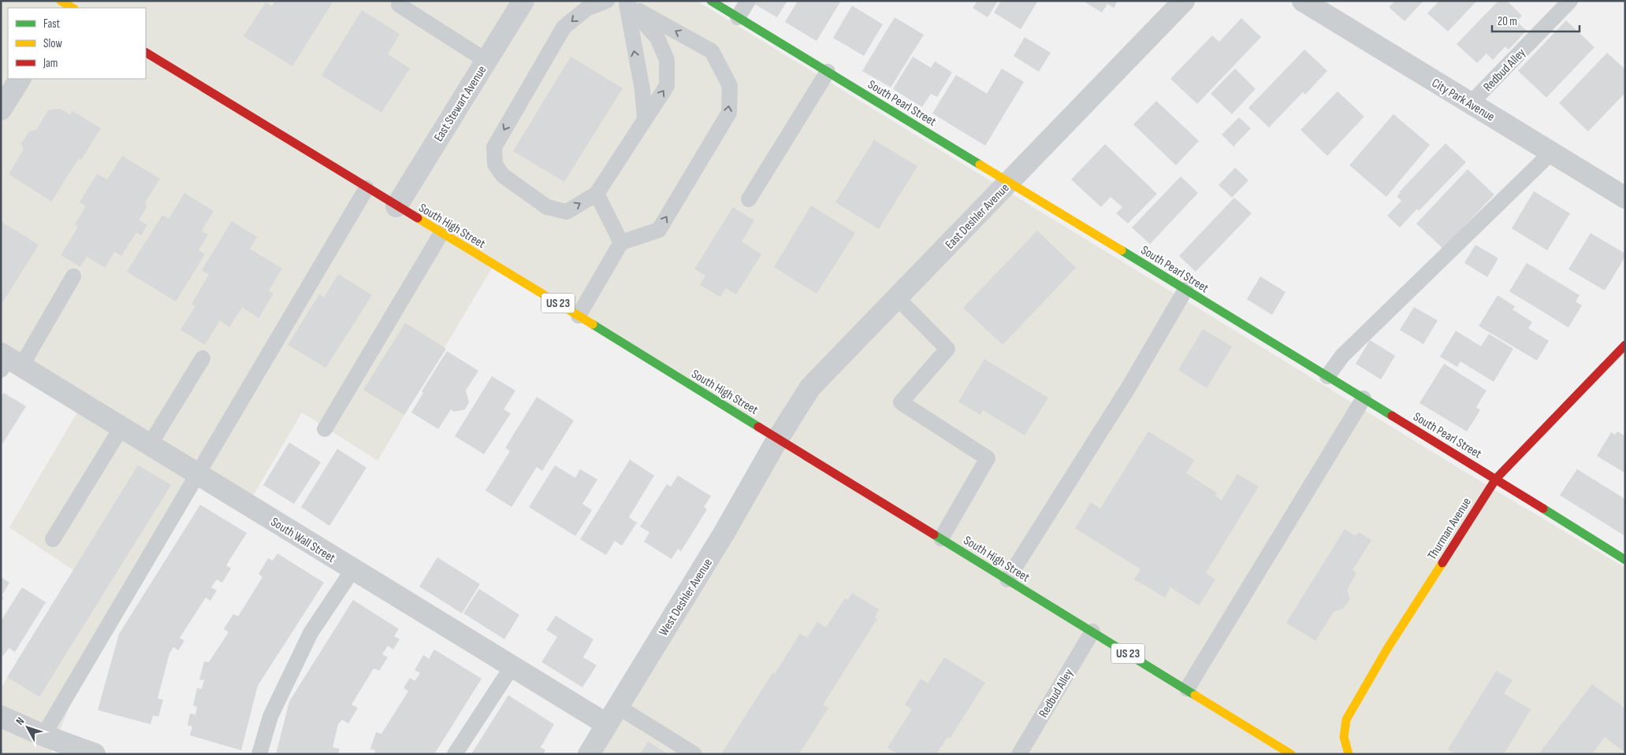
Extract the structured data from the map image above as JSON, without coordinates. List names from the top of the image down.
{
  "streets": {
    "street": [
      "City Park Avenue",
      "South Pearl Street",
      "East Stewart Avenue",
      "East Deshler Avenue",
      "South High Street",
      "US 23",
      "Thurman Avenue",
      "South Wall Street",
      "West Deshler Avenue"
    ],
    "lane": ["Redbud Alley"]
  },
  "crossings": [
    ["Redbud Alley", "City Park Avenue"],
    ["Redbud Alley", "South High Street"],
    ["South Pearl Street", "East Deshler Avenue"],
    ["South Pearl Street", "Thurman Avenue"],
    ["East Stewart Avenue", "South High Street"],
    ["East Deshler Avenue", "South High Street"],
    ["East Deshler Avenue", "West Deshler Avenue"],
    ["South High Street", "West Deshler Avenue"],
    ["South Wall Street", "West Deshler Avenue"]
  ],
  "legend": ["Fast", "Slow", "Jam"],
  "scale_bar": "20 m",
  "north": "top left"
}
